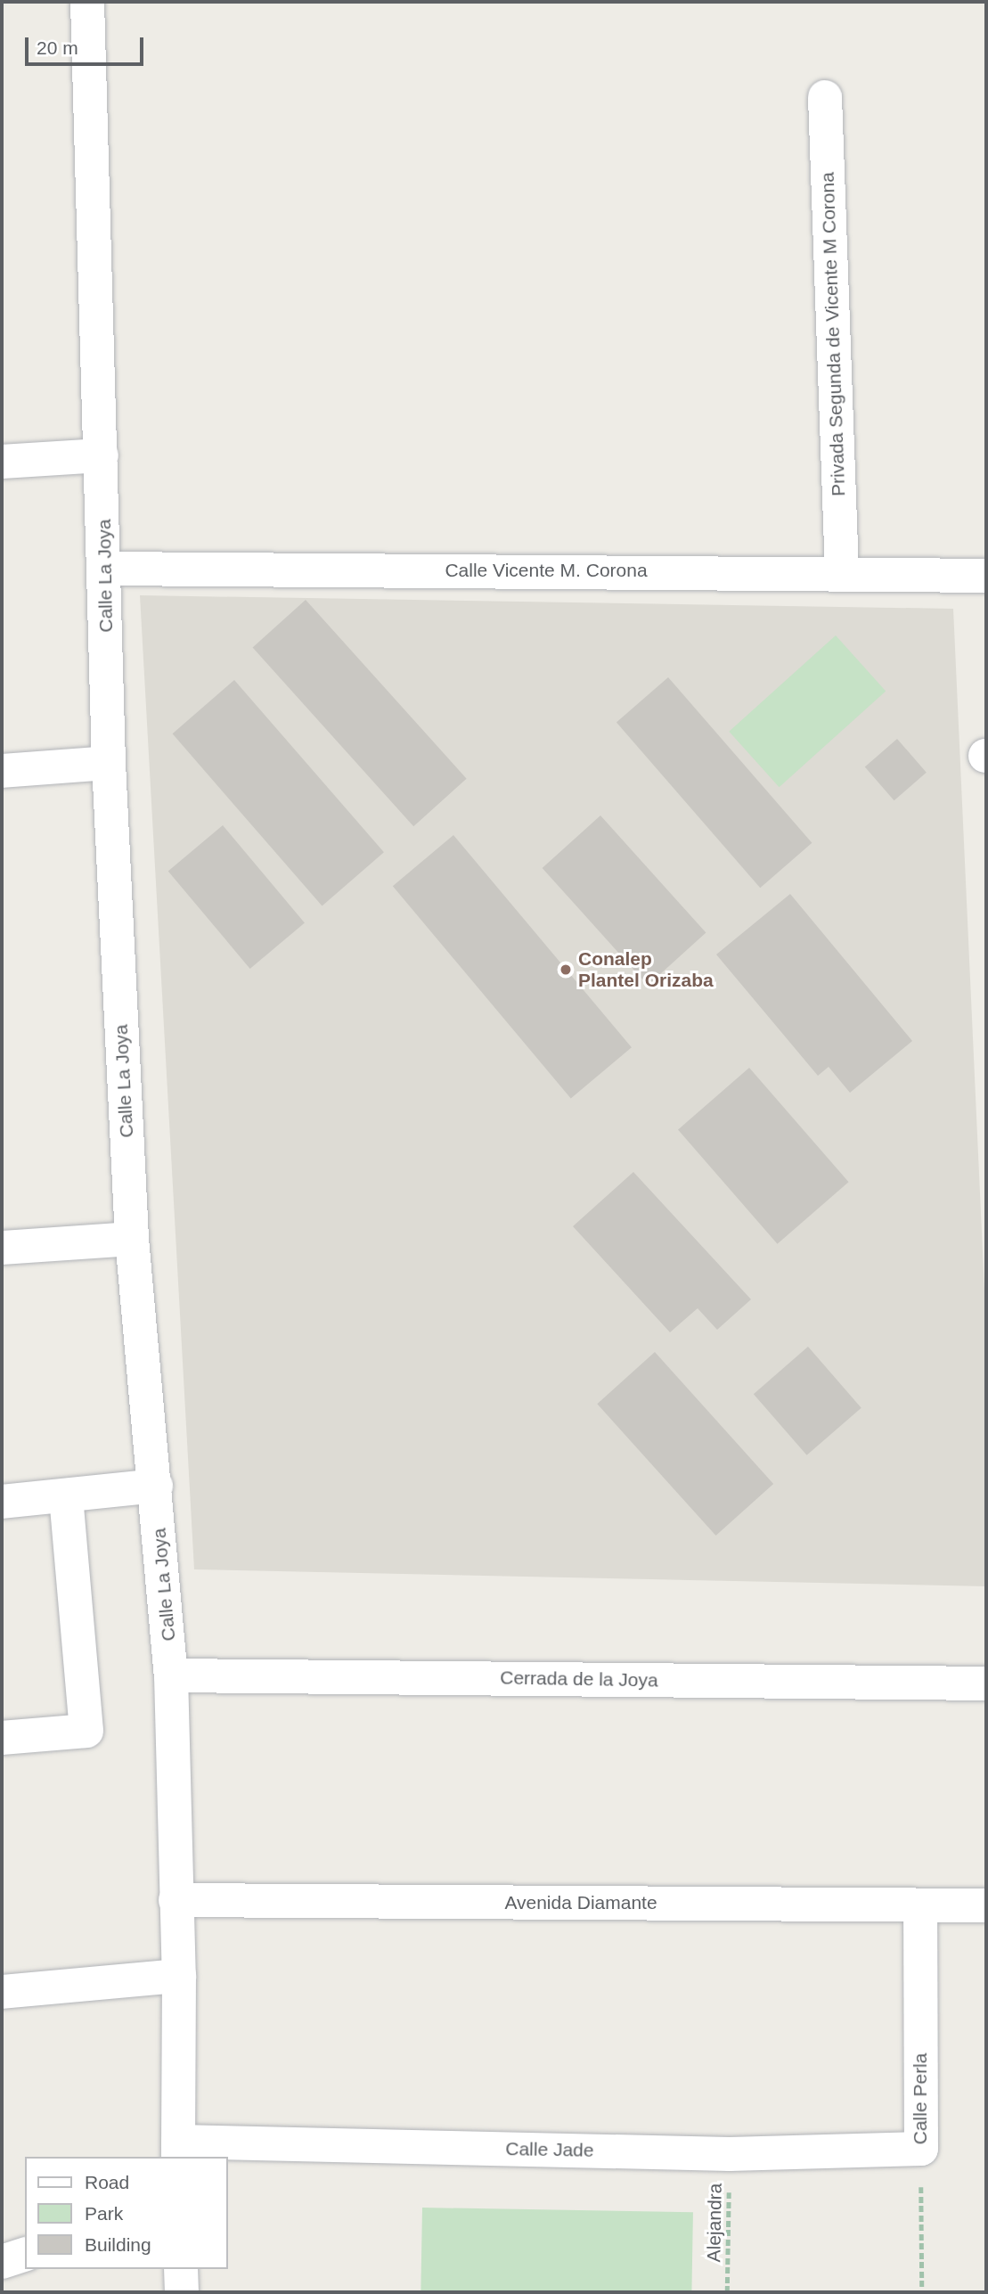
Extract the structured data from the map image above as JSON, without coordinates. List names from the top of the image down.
{
  "streets": {
    "street": [
      "Privada Segunda de Vicente M Corona",
      "Calle Vicente M. Corona",
      "Calle La Joya",
      "Cerrada de la Joya",
      "Avenida Diamante",
      "Calle Perla",
      "Calle Jade"
    ],
    "path": ["Alejandra"]
  },
  "crossings": [
    ["Privada Segunda de Vicente M Corona", "Calle Vicente M. Corona"],
    ["Calle Vicente M. Corona", "Calle La Joya"],
    ["Calle La Joya", "Cerrada de la Joya"],
    ["Calle La Joya", "Avenida Diamante"],
    ["Calle La Joya", "Calle Jade"],
    ["Avenida Diamante", "Calle Perla"],
    ["Calle Perla", "Calle Jade"],
    ["Calle Jade", "Alejandra"]
  ],
  "places": ["Conalep Plantel Orizaba"],
  "legend": ["Road", "Park", "Building"],
  "scale_bar": "20 m"
}
